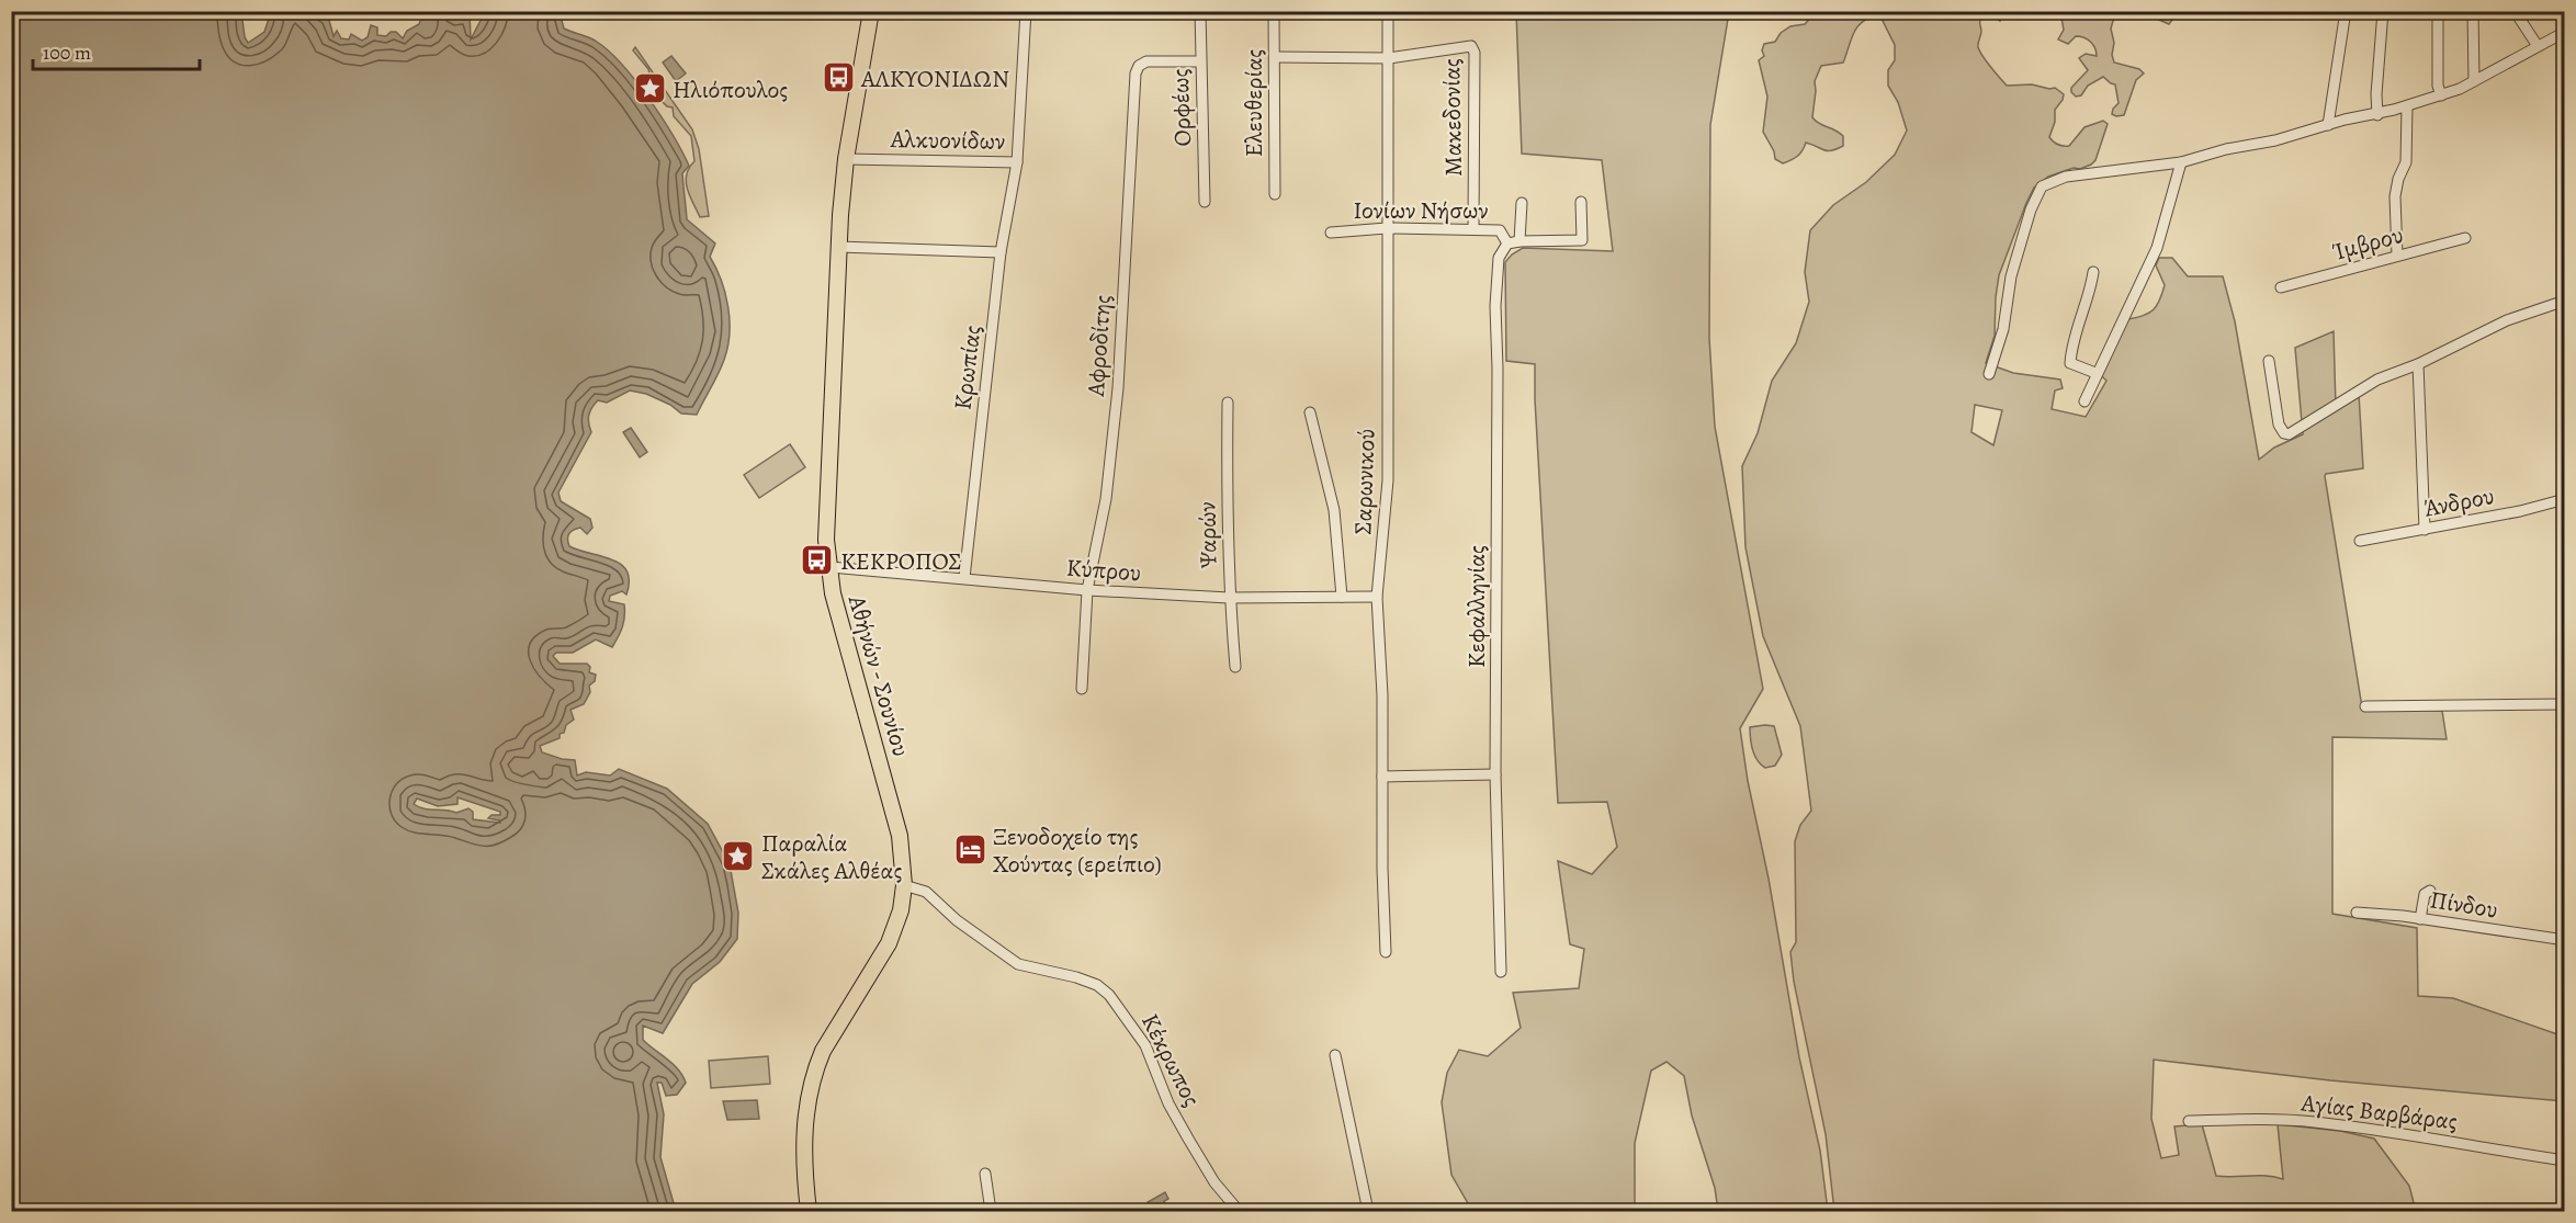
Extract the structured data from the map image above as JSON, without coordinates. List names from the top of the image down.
{
  "streets": {
    "main road": ["Αθήνών - Σουνίου"],
    "street": [
      "Ελευθερίας",
      "Ορφέως",
      "Μακεδονίας",
      "Αλκυονίδων",
      "Ιονίων Νήσων",
      "Ίμβρου",
      "Αφροδίτης",
      "Κρωπίας",
      "Σαρωνικού",
      "Άνδρου",
      "Ψαρών",
      "Κύπρου",
      "Κεφαλληνίας",
      "Πίνδου",
      "Κέκρωπος",
      "Αγίας Βαρβάρας"
    ]
  },
  "crossings": [
    ["Ορφέως", "Αφροδίτης"],
    ["Μακεδονίας", "Ιονίων Νήσων"],
    ["Μακεδονίας", "Σαρωνικού"],
    ["Αλκυονίδων", "Κρωπίας"],
    ["Αλκυονίδων", "Αθήνών - Σουνίου"],
    ["Ιονίων Νήσων", "Σαρωνικού"],
    ["Ιονίων Νήσων", "Κεφαλληνίας"],
    ["Αφροδίτης", "Κύπρου"],
    ["Κρωπίας", "Κύπρου"],
    ["Σαρωνικού", "Κύπρου"],
    ["Ψαρών", "Κύπρου"],
    ["Κύπρου", "Αθήνών - Σουνίου"],
    ["Αθήνών - Σουνίου", "Κέκρωπος"]
  ],
  "places": {
    "bus stop": ["ΑΛΚΥΟΝΙΔΩΝ", "ΚΕΚΡΟΠΟΣ"],
    "place": ["Ηλιόπουλος", "Παραλία Σκάλες Αλθέας"],
    "hotel": ["Ξενοδοχείο της Χούντας (ερείπιο)"]
  },
  "scale_bar": "100 m"
}
